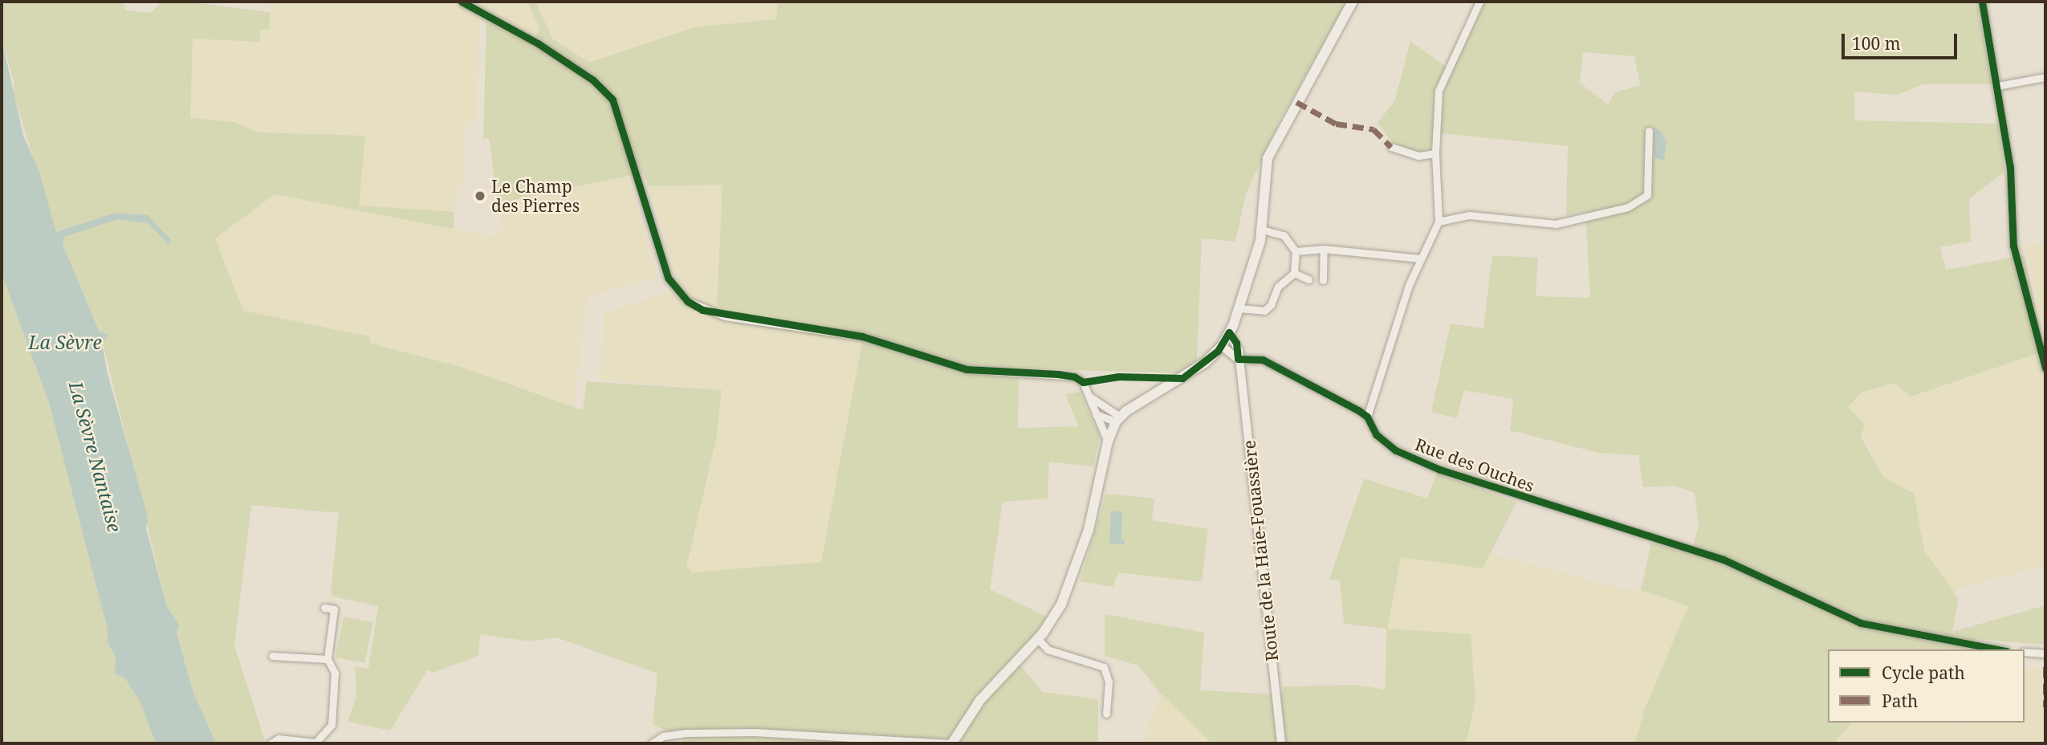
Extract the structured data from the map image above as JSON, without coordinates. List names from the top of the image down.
{
  "streets": {
    "street": ["Rue des Ouches", "Route de la Haie-Fouassière"]
  },
  "crossings": [
    ["Rue des Ouches", "Route de la Haie-Fouassière"]
  ],
  "water": ["La Sèvre", "La Sèvre Nantaise"],
  "places": ["Le Champ des Pierres"],
  "legend": ["Cycle path", "Path"],
  "scale_bar": "100 m"
}
